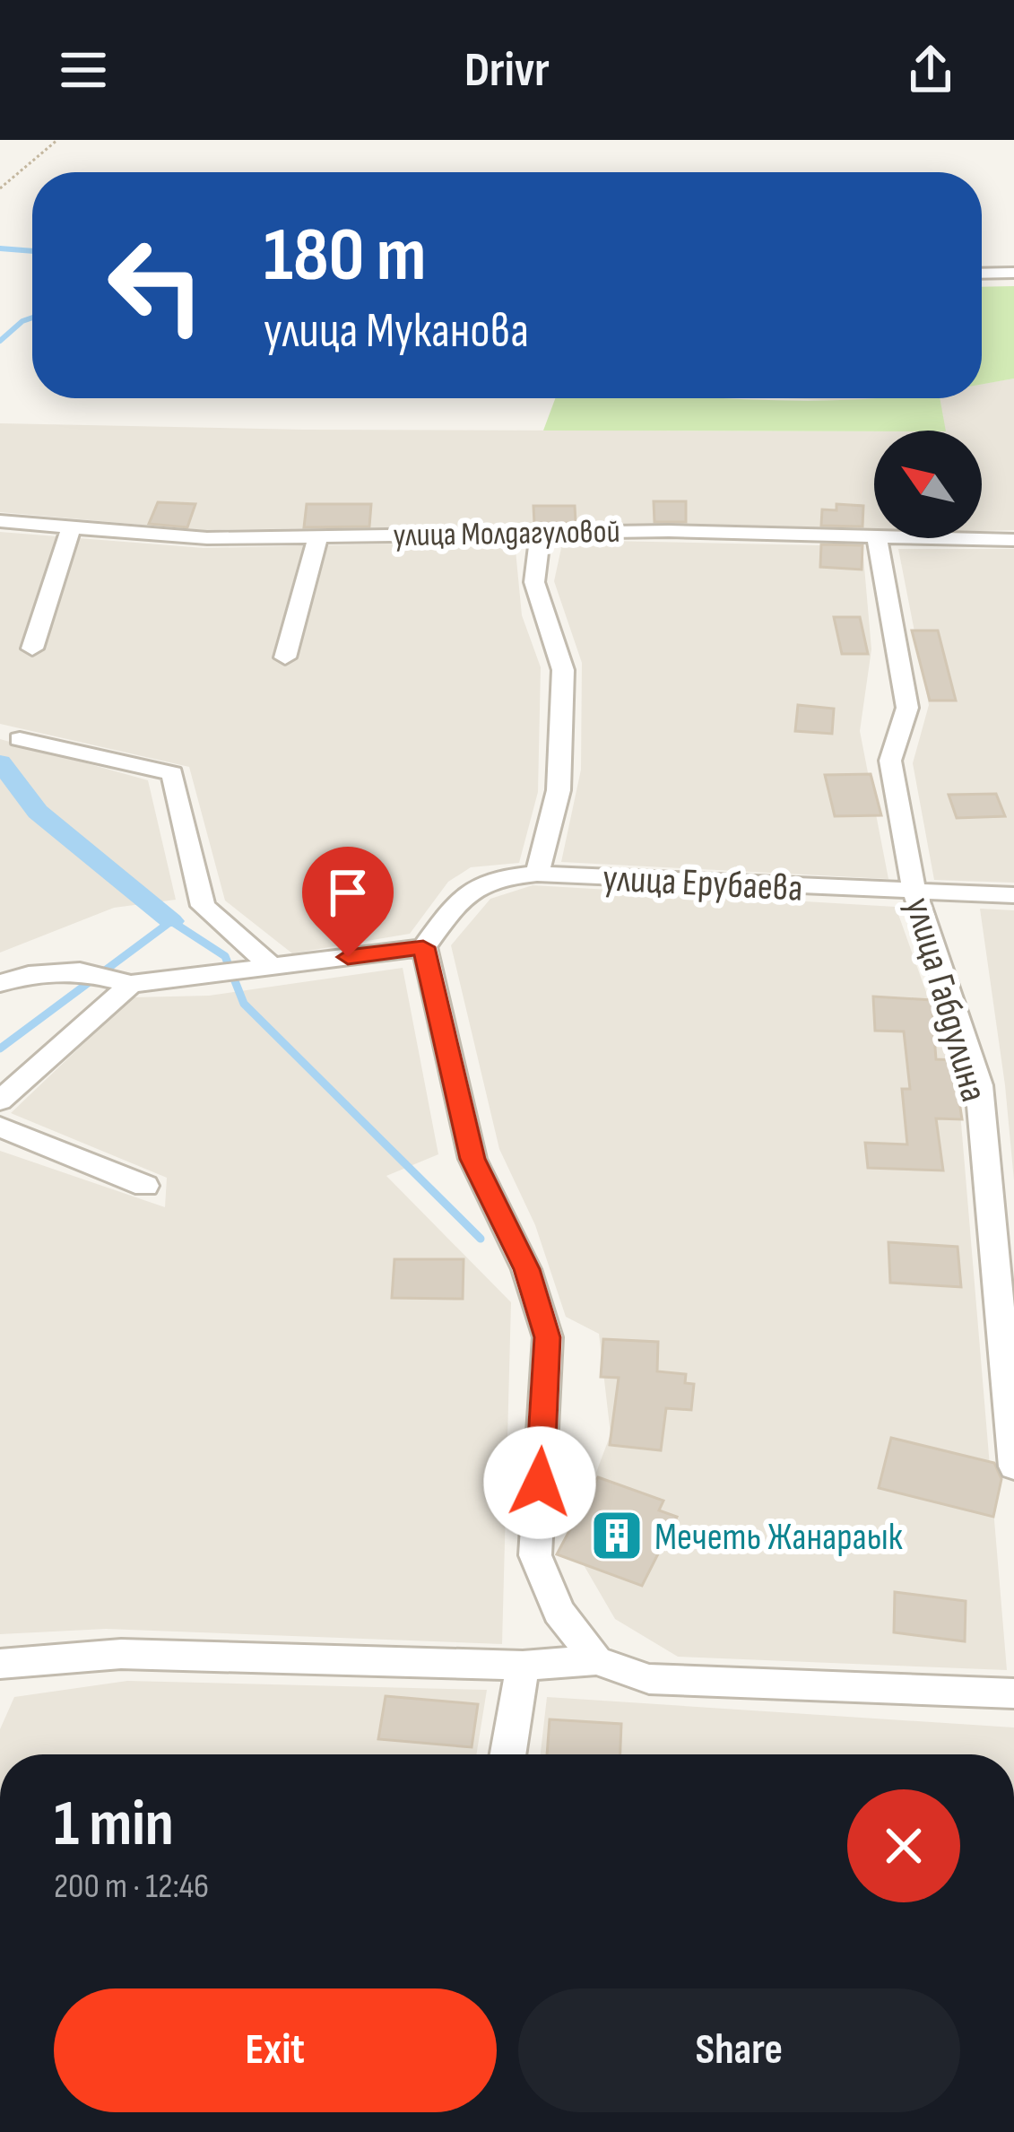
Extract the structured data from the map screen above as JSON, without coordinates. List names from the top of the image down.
{
  "streets": {
    "street": ["улица Молдагуловой", "улица Ерубаева", "улица Габдулина"]
  },
  "crossings": [
    ["улица Молдагуловой", "улица Габдулина"],
    ["улица Ерубаева", "улица Габдулина"]
  ],
  "places": {
    "building": ["Мечеть Жанараык"]
  },
  "north": "top left",
  "page": {
    "header": "Drivr",
    "turn": ["180 m", "улица Муканова"],
    "heading": ["1 min", "200 m · 12:46"],
    "buttons": ["Exit", "Share"]
  }
}
